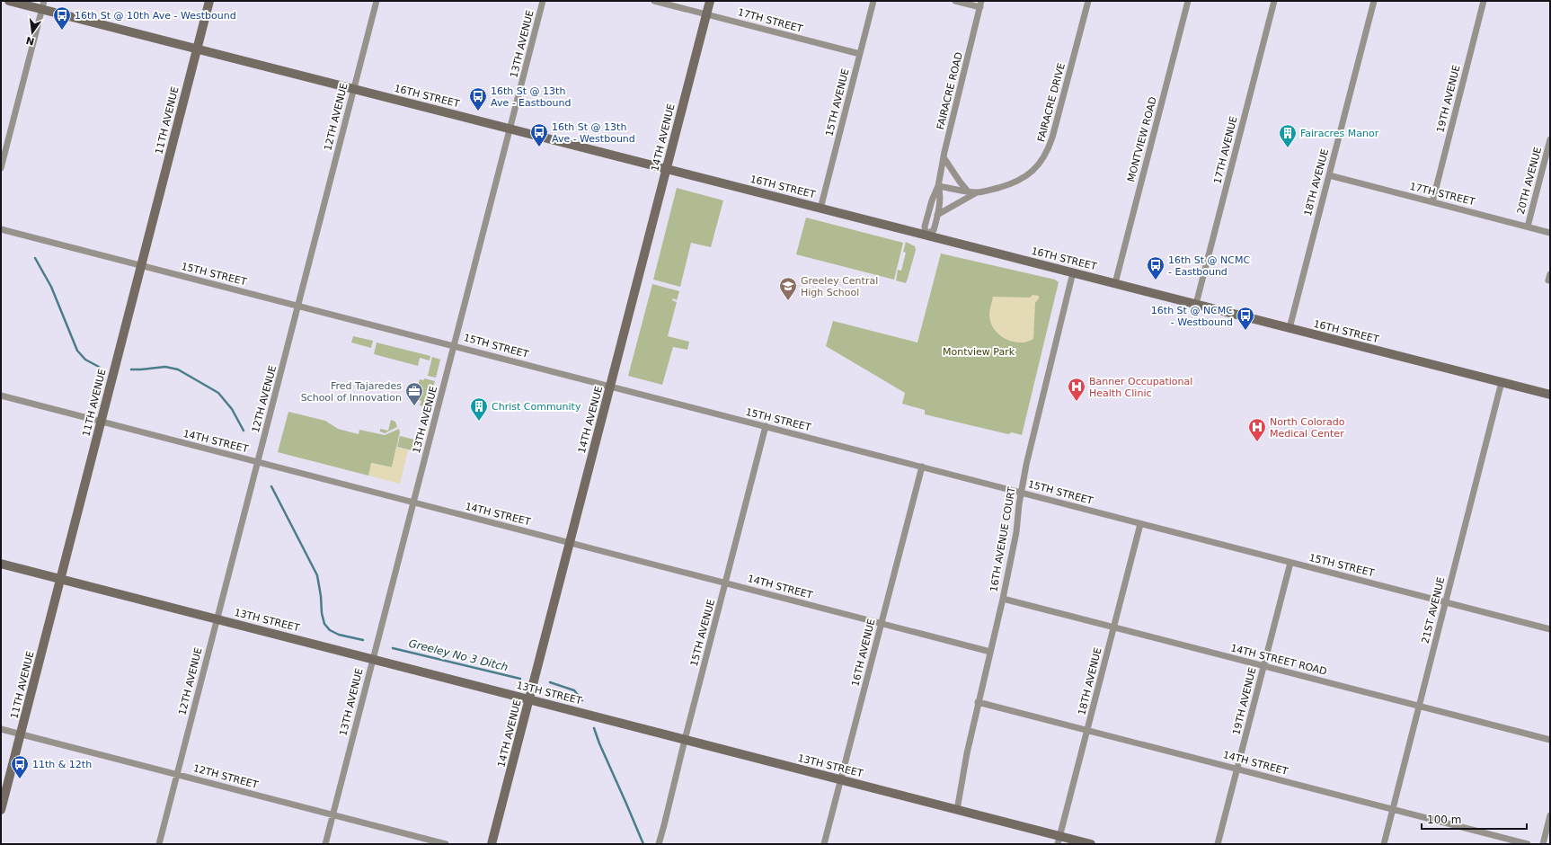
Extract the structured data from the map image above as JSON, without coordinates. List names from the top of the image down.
{
  "streets": {
    "main road": [
      "16TH STREET",
      "11TH AVENUE",
      "14TH AVENUE",
      "13TH STREET"
    ],
    "street": [
      "17TH STREET",
      "13TH AVENUE",
      "FAIRACRE ROAD",
      "19TH AVENUE",
      "15TH AVENUE",
      "FAIRACRE DRIVE",
      "12TH AVENUE",
      "MONTVIEW ROAD",
      "17TH AVENUE",
      "20TH AVENUE",
      "18TH AVENUE",
      "15TH STREET",
      "14TH STREET",
      "16TH AVENUE COURT",
      "21ST AVENUE",
      "16TH AVENUE",
      "14TH STREET ROAD",
      "12TH STREET"
    ]
  },
  "crossings": [
    ["17TH STREET", "19TH AVENUE"],
    ["17TH STREET", "15TH AVENUE"],
    ["17TH STREET", "14TH AVENUE"],
    ["17TH STREET", "20TH AVENUE"],
    ["17TH STREET", "18TH AVENUE"],
    ["13TH AVENUE", "16TH STREET"],
    ["13TH AVENUE", "15TH STREET"],
    ["13TH AVENUE", "14TH STREET"],
    ["13TH AVENUE", "13TH STREET"],
    ["13TH AVENUE", "12TH STREET"],
    ["FAIRACRE ROAD", "16TH STREET"],
    ["FAIRACRE ROAD", "FAIRACRE DRIVE"],
    ["16TH STREET", "15TH AVENUE"],
    ["16TH STREET", "12TH AVENUE"],
    ["16TH STREET", "11TH AVENUE"],
    ["16TH STREET", "14TH AVENUE"],
    ["16TH STREET", "MONTVIEW ROAD"],
    ["16TH STREET", "17TH AVENUE"],
    ["16TH STREET", "18TH AVENUE"],
    ["16TH STREET", "16TH AVENUE COURT"],
    ["16TH STREET", "21ST AVENUE"],
    ["19TH AVENUE", "15TH STREET"],
    ["19TH AVENUE", "14TH STREET"],
    ["19TH AVENUE", "14TH STREET ROAD"],
    ["15TH AVENUE", "15TH STREET"],
    ["15TH AVENUE", "14TH STREET"],
    ["15TH AVENUE", "13TH STREET"],
    ["12TH AVENUE", "15TH STREET"],
    ["12TH AVENUE", "14TH STREET"],
    ["12TH AVENUE", "13TH STREET"],
    ["12TH AVENUE", "12TH STREET"],
    ["11TH AVENUE", "15TH STREET"],
    ["11TH AVENUE", "14TH STREET"],
    ["11TH AVENUE", "13TH STREET"],
    ["11TH AVENUE", "12TH STREET"],
    ["14TH AVENUE", "15TH STREET"],
    ["14TH AVENUE", "14TH STREET"],
    ["14TH AVENUE", "13TH STREET"],
    ["18TH AVENUE", "15TH STREET"],
    ["18TH AVENUE", "14TH STREET"],
    ["18TH AVENUE", "13TH STREET"],
    ["18TH AVENUE", "14TH STREET ROAD"],
    ["15TH STREET", "16TH AVENUE COURT"],
    ["15TH STREET", "21ST AVENUE"],
    ["15TH STREET", "16TH AVENUE"],
    ["14TH STREET", "16TH AVENUE COURT"],
    ["14TH STREET", "21ST AVENUE"],
    ["14TH STREET", "16TH AVENUE"],
    ["16TH AVENUE COURT", "13TH STREET"],
    ["16TH AVENUE COURT", "14TH STREET ROAD"],
    ["21ST AVENUE", "14TH STREET ROAD"],
    ["13TH STREET", "16TH AVENUE"]
  ],
  "water": ["Greeley No 3 Ditch"],
  "parks": ["Montview Park"],
  "places": {
    "bus stop": [
      "16th St @ 10th Ave - Westbound",
      "16th St @ 13th Ave - Eastbound",
      "16th St @ 13th Ave - Westbound",
      "16th St @ NCMC - Eastbound",
      "16th St @ NCMC - Westbound",
      "11th & 12th"
    ],
    "building": ["Fairacres Manor", "Christ Community"],
    "school or university": ["Greeley Central High School"],
    "hospital": ["Banner Occupational Health Clinic", "North Colorado Medical Center"],
    "office": ["Fred Tajaredes School of Innovation"]
  },
  "scale_bar": "100 m",
  "north": "bottom"
}
